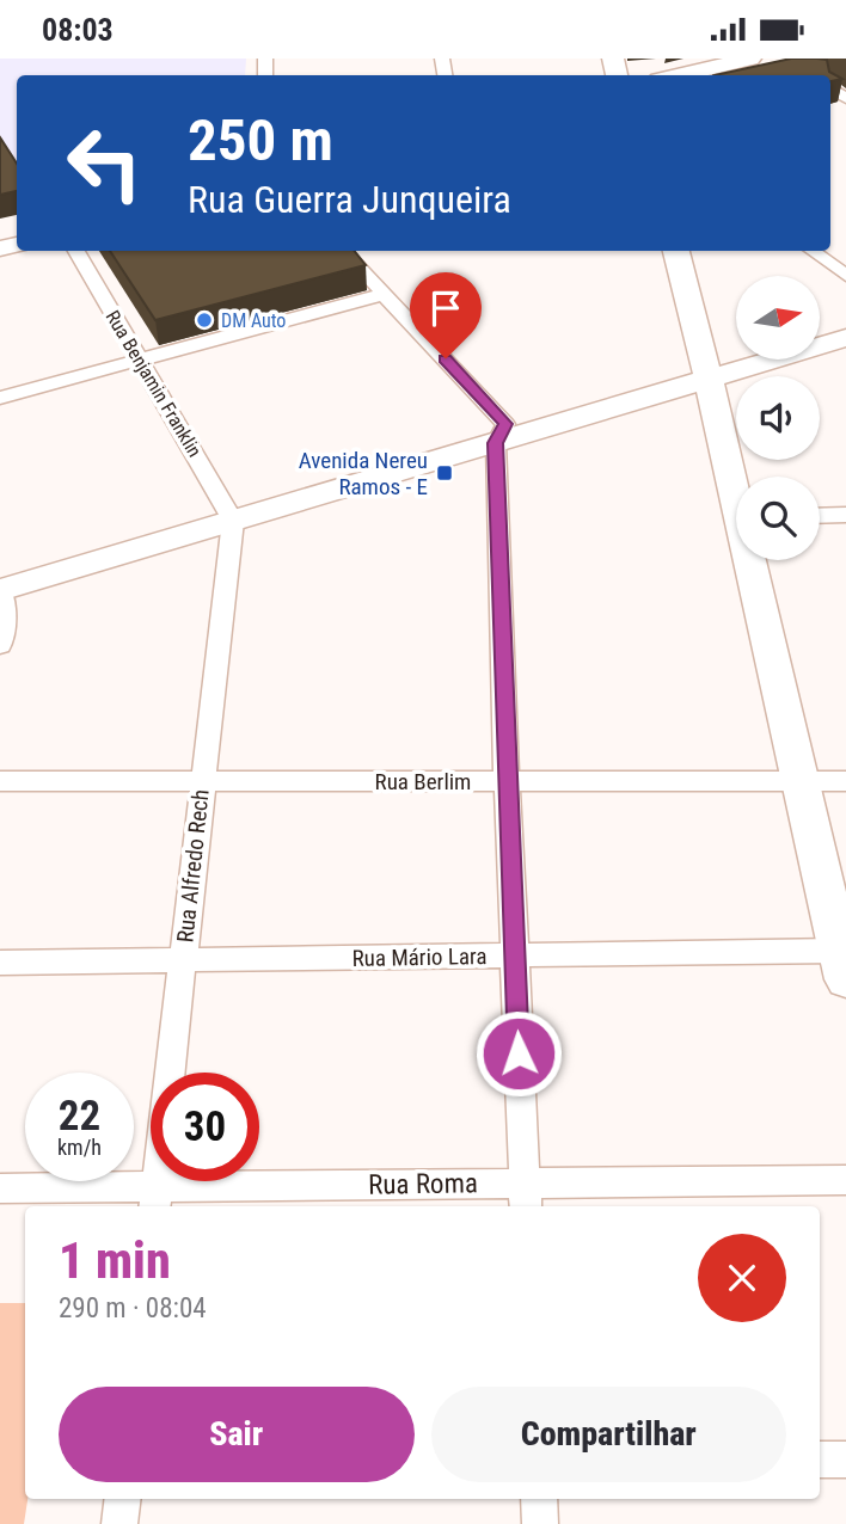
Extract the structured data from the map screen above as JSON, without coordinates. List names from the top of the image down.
{
  "streets": {
    "street": [
      "Rua Benjamin Franklin",
      "Rua Berlim",
      "Rua Alfredo Rech",
      "Rua Mário Lara",
      "Rua Roma"
    ]
  },
  "crossings": [
    ["Rua Benjamin Franklin", "Rua Alfredo Rech"],
    ["Rua Berlim", "Rua Alfredo Rech"],
    ["Rua Alfredo Rech", "Rua Mário Lara"],
    ["Rua Alfredo Rech", "Rua Roma"]
  ],
  "places": {
    "other": ["DM Auto"],
    "transit": ["Avenida Nereu Ramos - E"]
  },
  "north": "right",
  "page": {
    "status": "08:03",
    "turn": ["250 m", "Rua Guerra Junqueira"],
    "speed": "22 km/h",
    "limit": "30",
    "heading": ["1 min", "290 m · 08:04"],
    "buttons": ["Sair", "Compartilhar"]
  }
}
